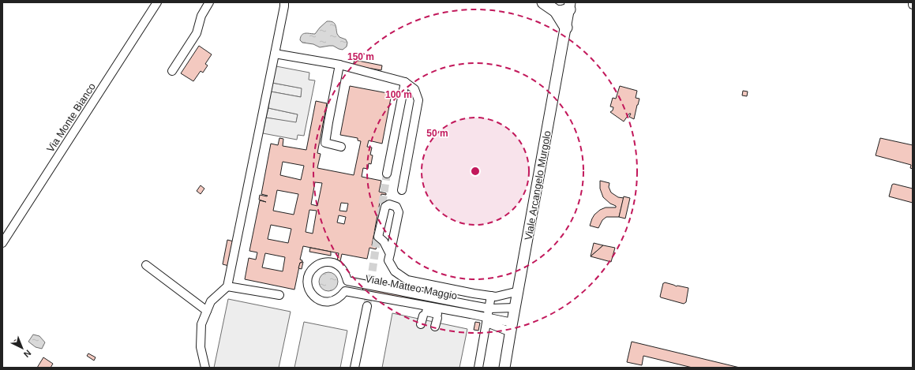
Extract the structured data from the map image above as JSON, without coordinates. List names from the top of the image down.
{
  "streets": {
    "main road": ["Viale Arcangelo Murgolo"],
    "street": ["Via Monte Bianco", "Viale Matteo Maggio"]
  },
  "north": "bottom right",
  "rings": ["150 m", "100 m", "50 m"]
}
